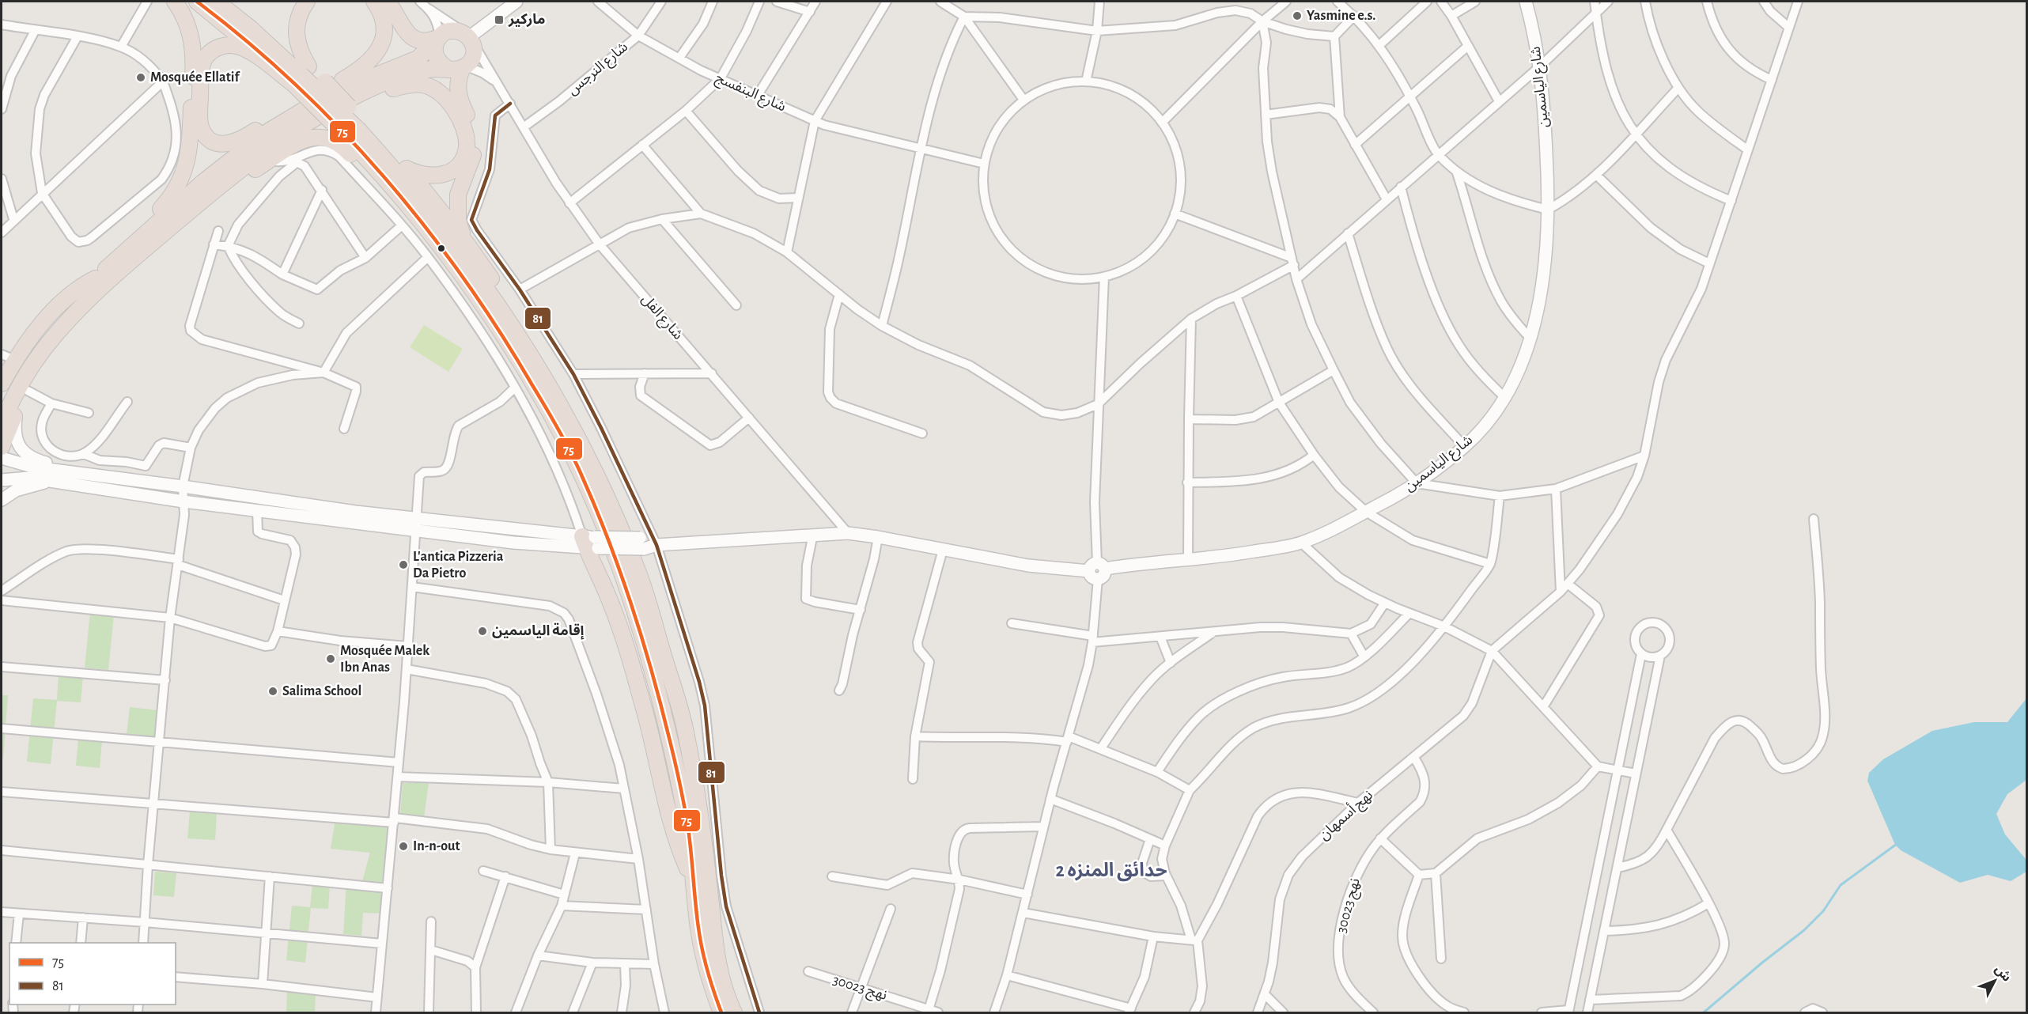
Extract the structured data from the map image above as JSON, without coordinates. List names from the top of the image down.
{
  "streets": {
    "street": [
      "شارع النرجس",
      "شارع الياسمين",
      "شارع البنفسج",
      "شارع الفل",
      "نهج أسمهان",
      "نهج 30023"
    ]
  },
  "crossings": [
    ["شارع النرجس", "شارع البنفسج"],
    ["شارع النرجس", "شارع الفل"],
    ["شارع الياسمين", "شارع الفل"],
    ["نهج أسمهان", "نهج 30023"]
  ],
  "districts": ["حدائق المنزه 2"],
  "places": {
    "other": [
      "Yasmine e.s.",
      "Mosquée Ellatif",
      "L'antica Pizzeria Da Pietro",
      "إقامة الياسمين",
      "Mosquée Malek Ibn Anas",
      "Salima School",
      "In-n-out"
    ],
    "transit": ["ماركير"]
  },
  "lines": ["transit line 75", "transit line 81"],
  "legend": ["75", "81"],
  "north": "top right"
}
